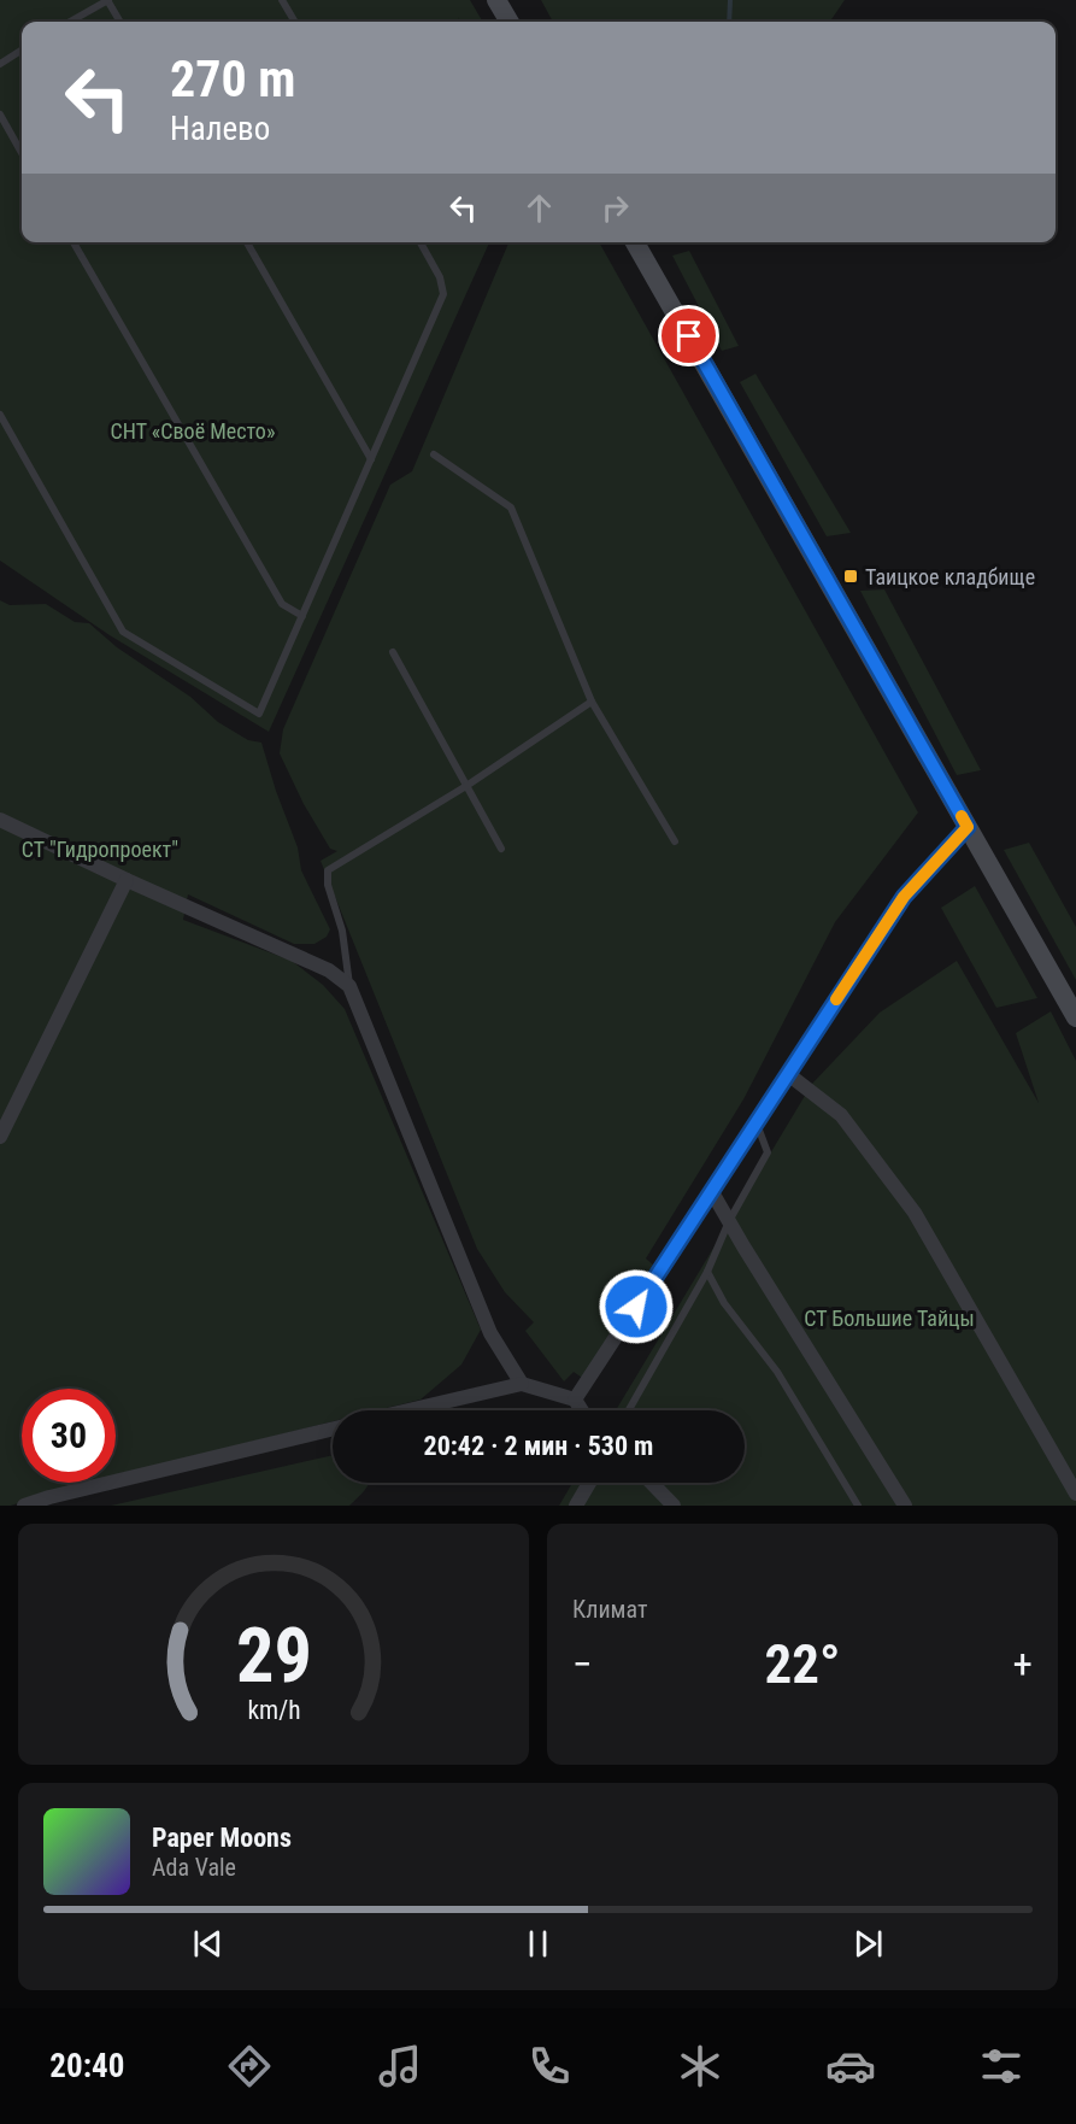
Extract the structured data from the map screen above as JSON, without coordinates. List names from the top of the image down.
{
  "parks": ["СНТ «Своё Место»", "СТ \"Гидропроект\"", "СТ Большие Тайцы"],
  "places": {
    "transit": ["Таицкое кладбище"]
  },
  "page": {
    "turn": ["270 m", "Налево"],
    "limit": "30",
    "trip": "20:42 · 2 мин · 530 m",
    "tile": "Климат",
    "heat": ["−", "22°", "+"],
    "song": ["Paper Moons", "Ada Vale"],
    "tabs": "20:40",
    "gauge": ["29", "km/h"]
  }
}
